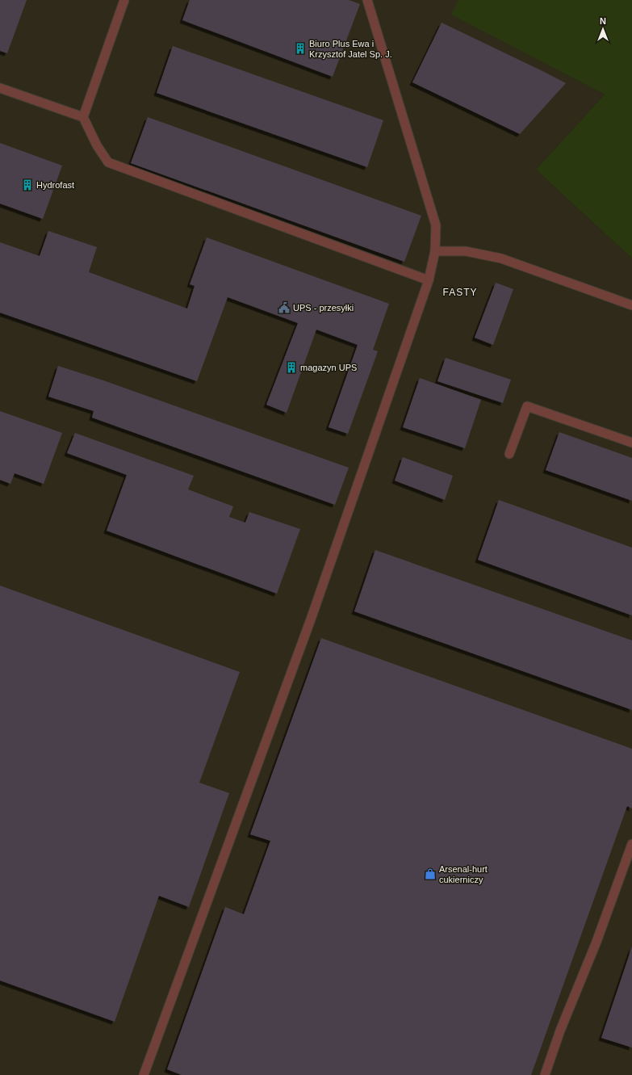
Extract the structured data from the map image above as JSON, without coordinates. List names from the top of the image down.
{
  "districts": ["FASTY"],
  "places": {
    "building": ["Biuro Plus Ewa i Krzysztof Jatel Sp. J.", "Hydrofast", "magazyn UPS"],
    "public building": ["UPS - przesyłki"],
    "shop": ["Arsenal-hurt cukierniczy"]
  },
  "north": "top"
}
